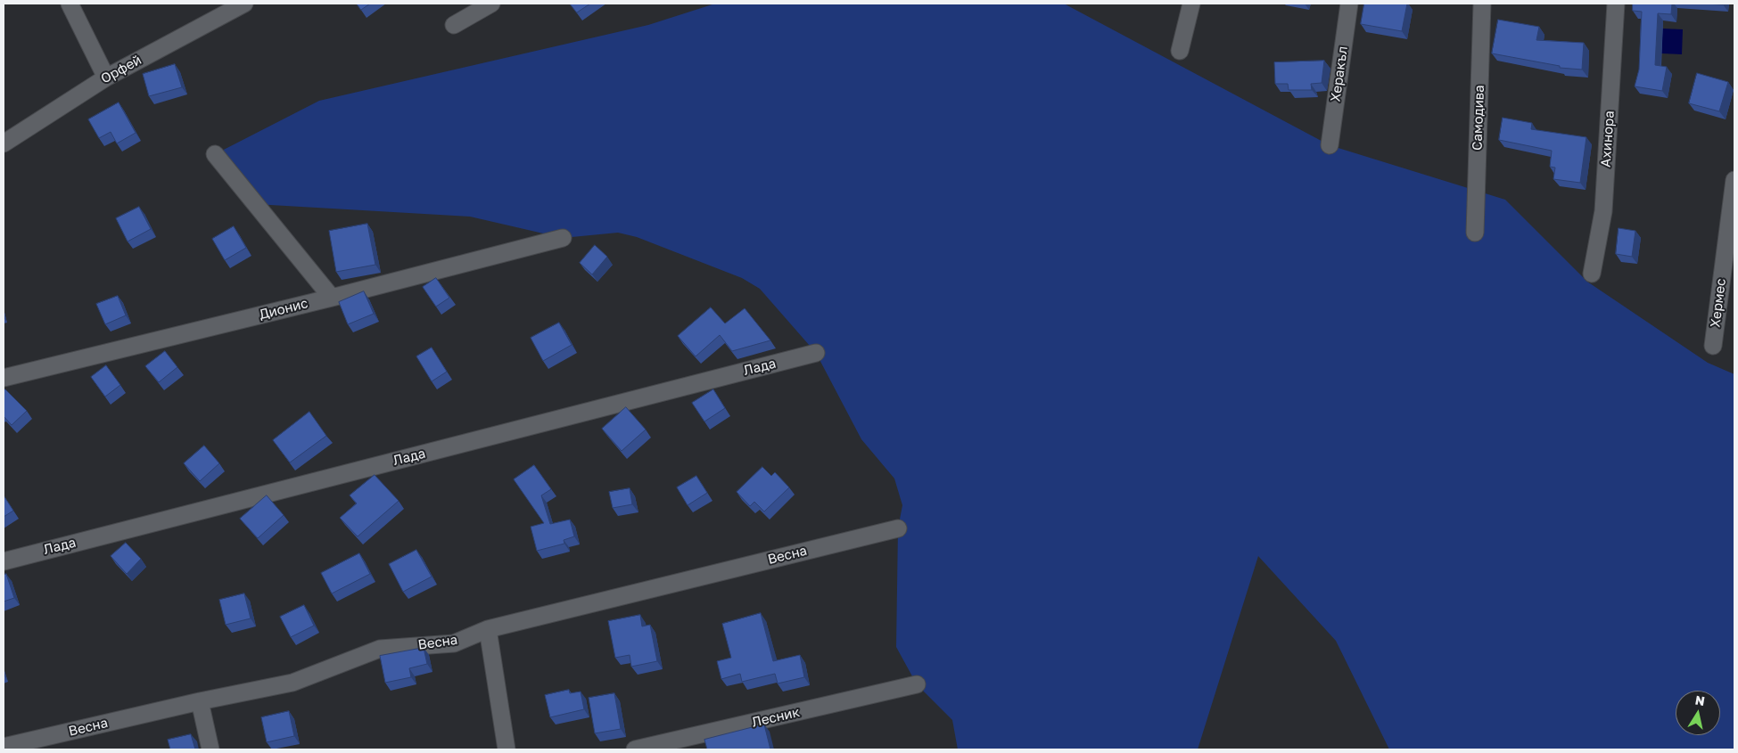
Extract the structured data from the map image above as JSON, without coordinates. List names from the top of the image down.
{
  "streets": {
    "street": [
      "Орфей",
      "Херакъл",
      "Самодива",
      "Ахинора",
      "Хермес",
      "Дионис",
      "Лада",
      "Весна",
      "Лесник"
    ]
  },
  "north": "top"
}
